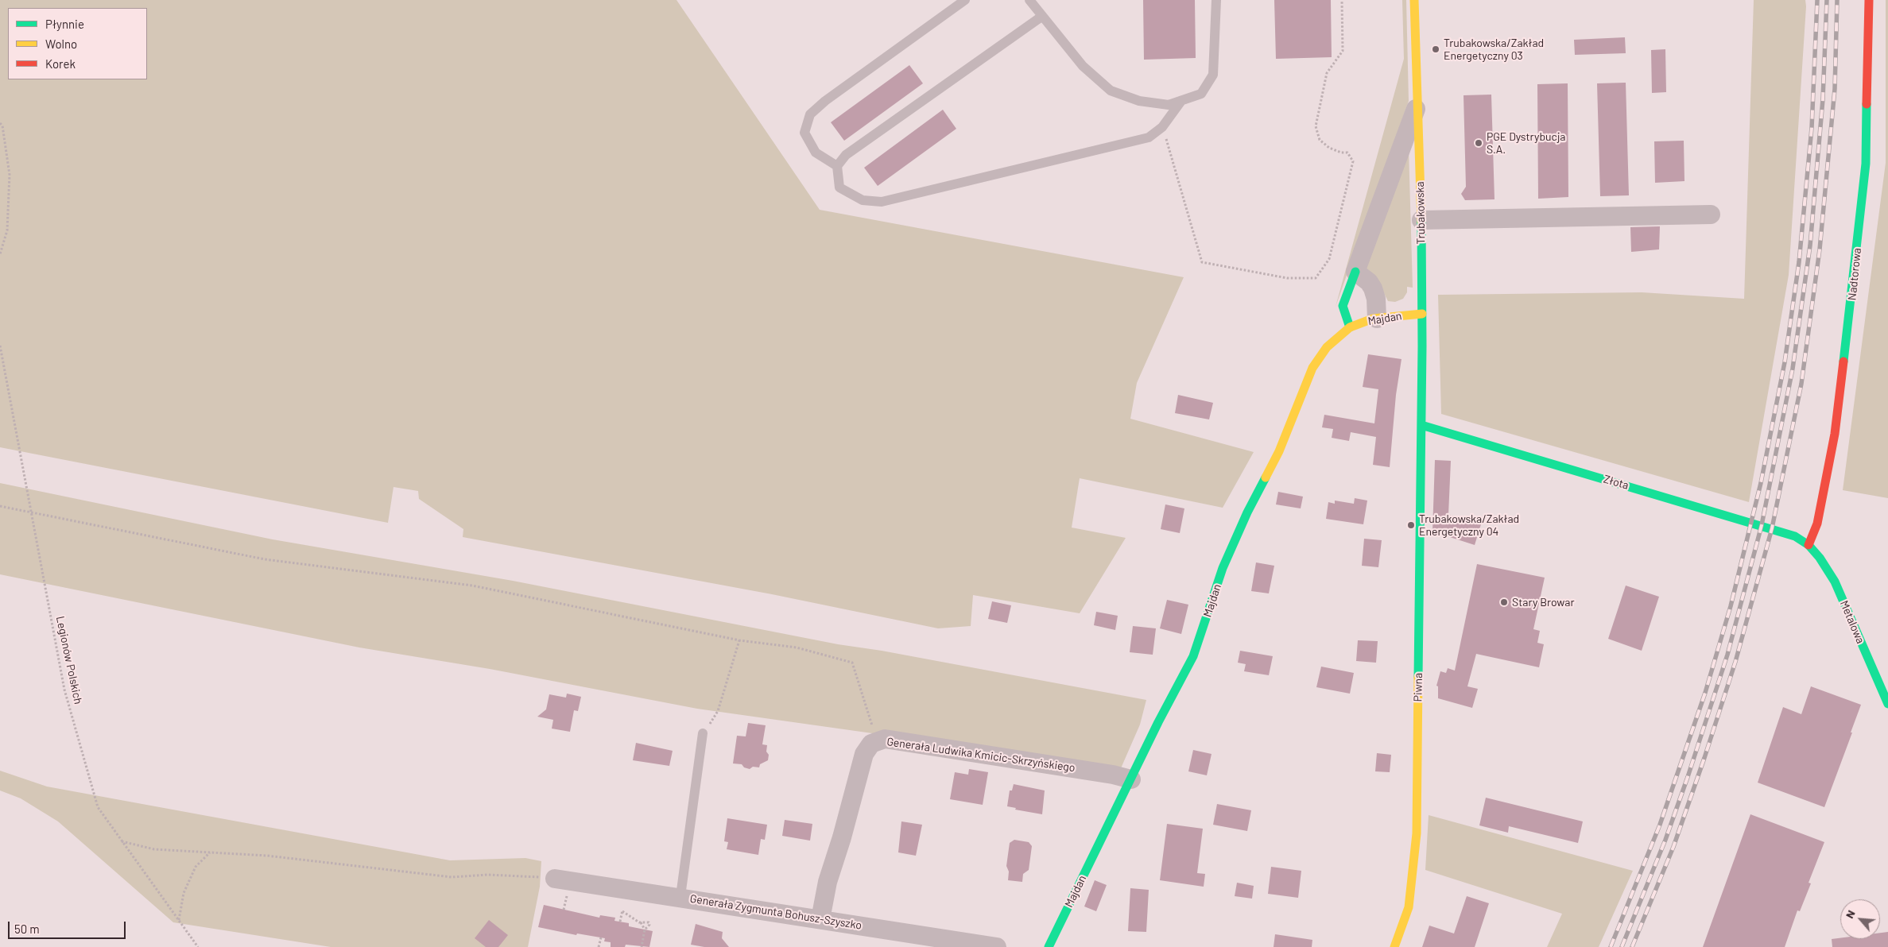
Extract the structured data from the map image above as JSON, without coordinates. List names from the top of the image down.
{
  "streets": {
    "street": [
      "Trubakowska",
      "Nadtorowa",
      "Majdan",
      "Złota",
      "Metalowa",
      "Piwna",
      "Generała Ludwika Kmicic-Skrzyńskiego",
      "Generała Zygmunta Bohusz-Szyszko"
    ],
    "path": ["Legionów Polskich"]
  },
  "crossings": [
    ["Trubakowska", "Majdan"],
    ["Trubakowska", "Złota"],
    ["Trubakowska", "Piwna"],
    ["Nadtorowa", "Złota"],
    ["Nadtorowa", "Metalowa"],
    ["Majdan", "Generała Ludwika Kmicic-Skrzyńskiego"],
    ["Złota", "Metalowa"],
    ["Złota", "Piwna"],
    ["Generała Ludwika Kmicic-Skrzyńskiego", "Generała Zygmunta Bohusz-Szyszko"]
  ],
  "places": [
    "Trubakowska/Zakład Energetyczny 03",
    "PGE Dystrybucja S.A.",
    "Trubakowska/Zakład Energetyczny 04",
    "Stary Browar"
  ],
  "legend": ["Płynnie", "Wolno", "Korek"],
  "scale_bar": "50 m",
  "north": "top left"
}
